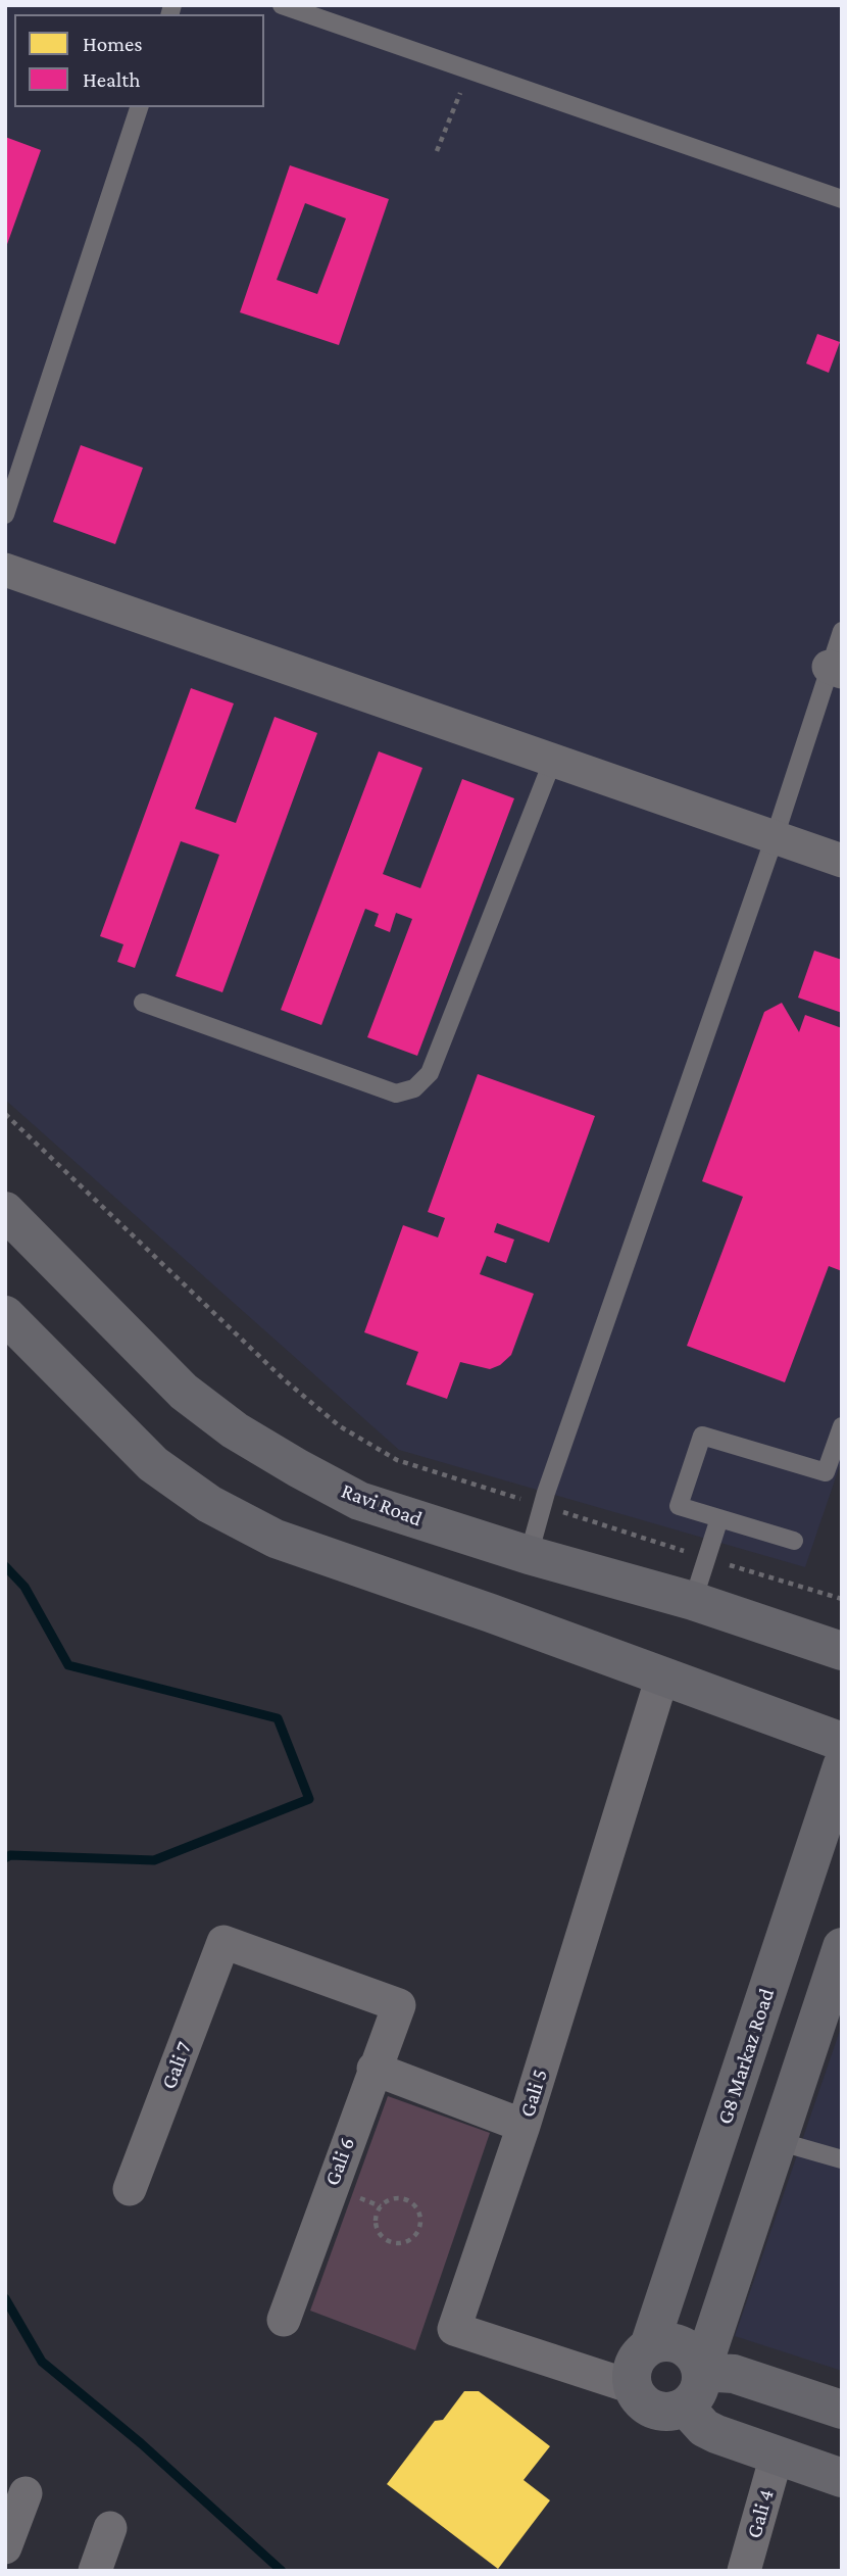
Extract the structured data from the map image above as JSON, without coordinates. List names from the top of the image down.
{
  "streets": {
    "street": [
      "Ravi Road",
      "G8 Markaz Road",
      "Gali 7",
      "Gali 5",
      "Gali 6",
      "Gali 4"
    ]
  },
  "crossings": [
    ["G8 Markaz Road", "Gali 5"],
    ["Gali 7", "Gali 6"]
  ],
  "legend": ["Homes", "Health"]
}
